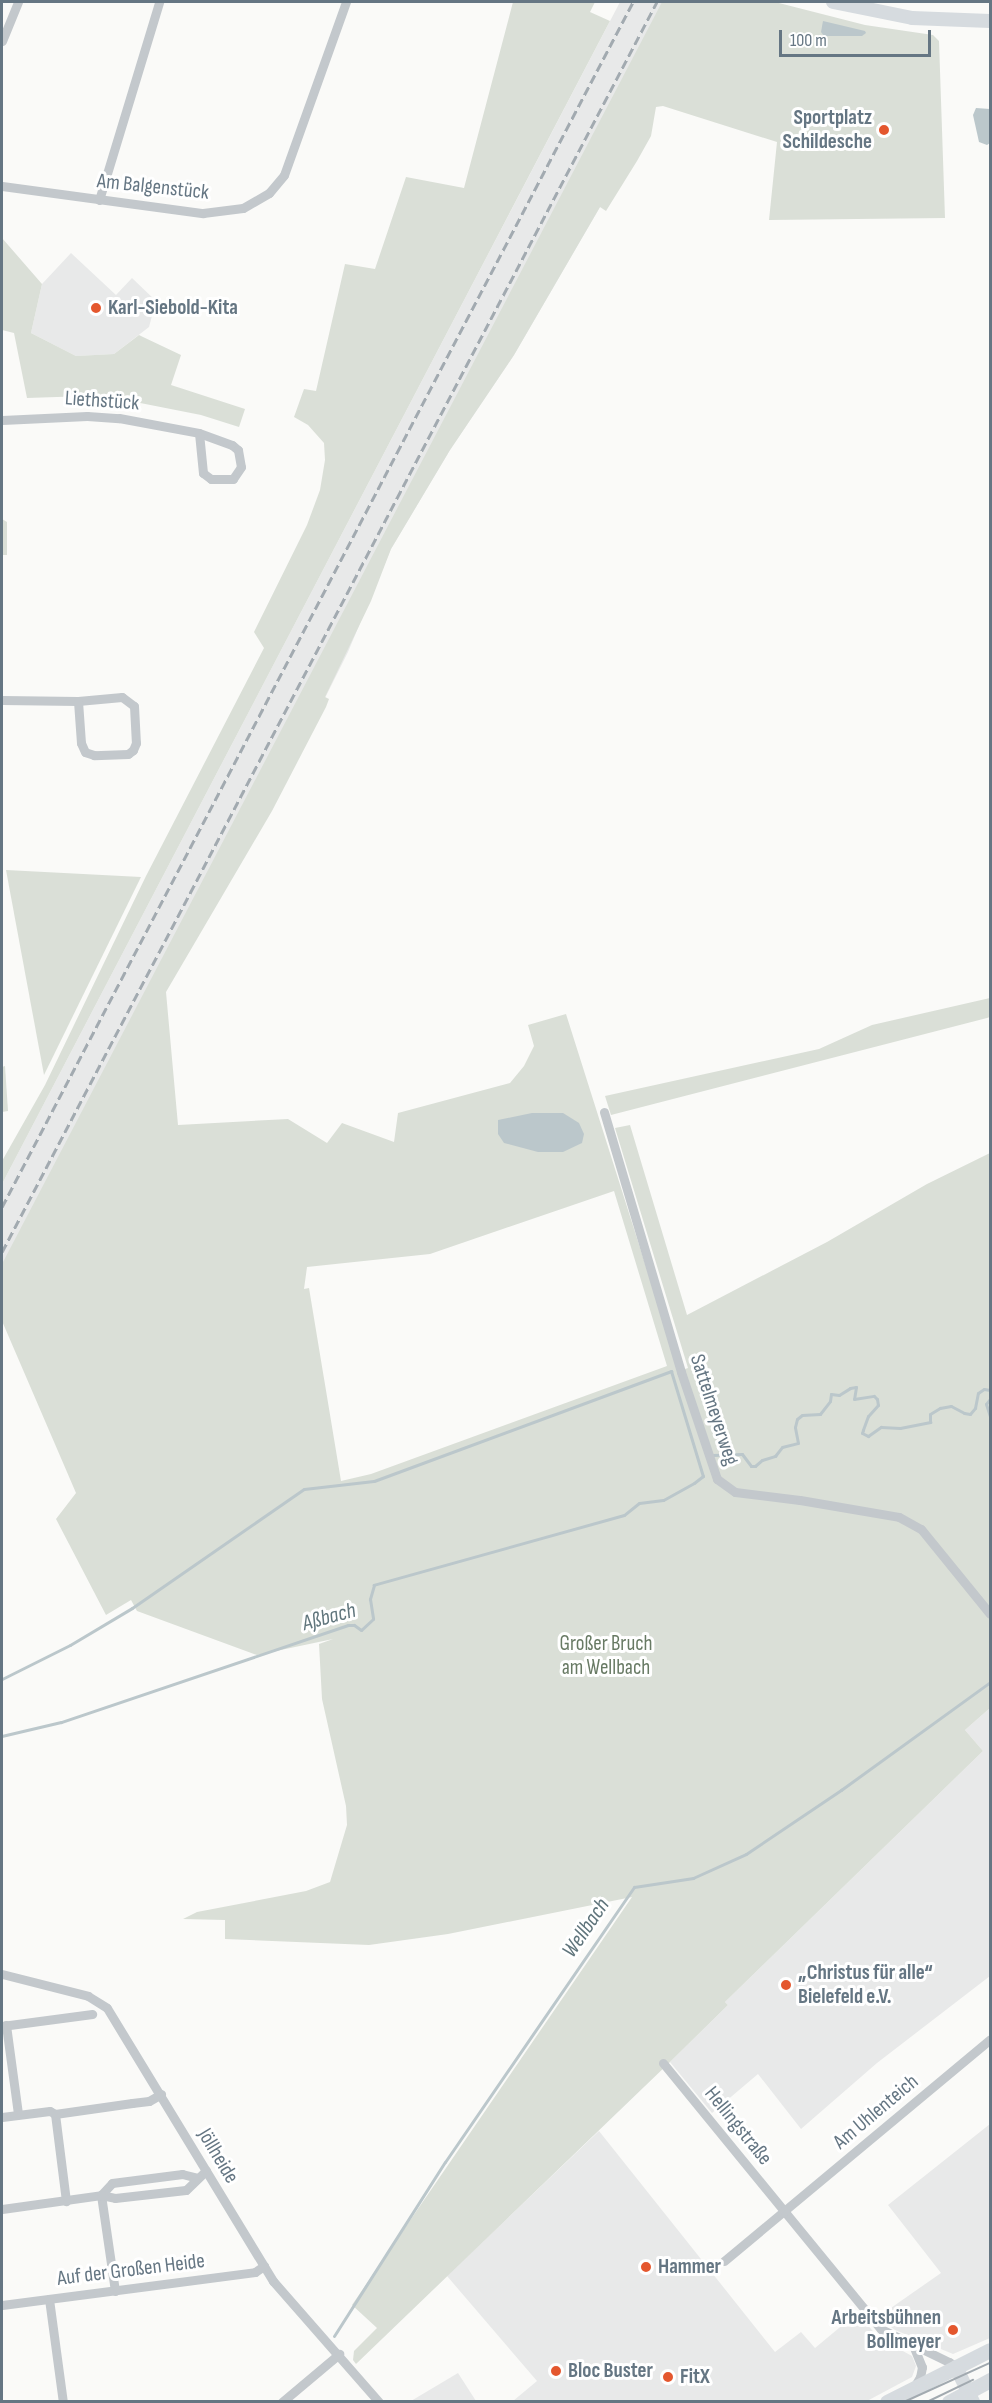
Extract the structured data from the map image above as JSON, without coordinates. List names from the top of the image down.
{
  "streets": {
    "street": [
      "Am Balgenstück",
      "Liethstück",
      "Sattelmeyerweg",
      "Am Uhlenteich",
      "Hellingstraße",
      "Jöllheide",
      "Auf der Großen Heide"
    ]
  },
  "crossings": [
    ["Am Uhlenteich", "Hellingstraße"],
    ["Jöllheide", "Auf der Großen Heide"]
  ],
  "water": ["Aßbach", "Wellbach"],
  "parks": ["Großer Bruch am Wellbach"],
  "places": [
    "Sportplatz Schildesche",
    "Karl-Siebold-Kita",
    "„Christus für alle“ Bielefeld e.V.",
    "Hammer",
    "Arbeitsbühnen Bollmeyer",
    "Bloc Buster",
    "FitX"
  ],
  "scale_bar": "100 m"
}
